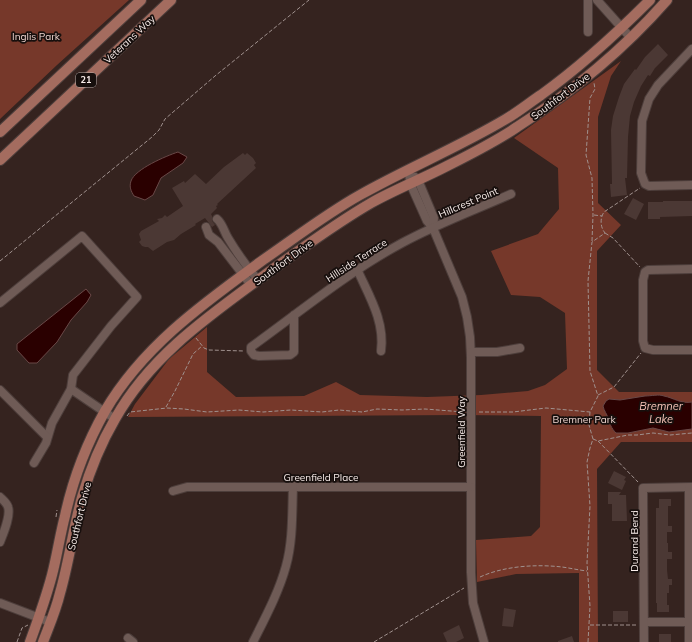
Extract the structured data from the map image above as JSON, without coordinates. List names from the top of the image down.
{
  "streets": {
    "main road": ["Veterans Way", "21", "Southfort Drive"],
    "street": [
      "Hillcrest Point",
      "Hillside Terrace",
      "Greenfield Way",
      "Greenfield Place",
      "Durand Bend"
    ]
  },
  "crossings": [
    ["Southfort Drive", "Greenfield Way"],
    ["Hillcrest Point", "Hillside Terrace"],
    ["Hillcrest Point", "Greenfield Way"],
    ["Hillside Terrace", "Greenfield Way"],
    ["Greenfield Way", "Greenfield Place"]
  ],
  "water": ["Bremner Lake"],
  "parks": ["Inglis Park", "Bremner Park"]
}
